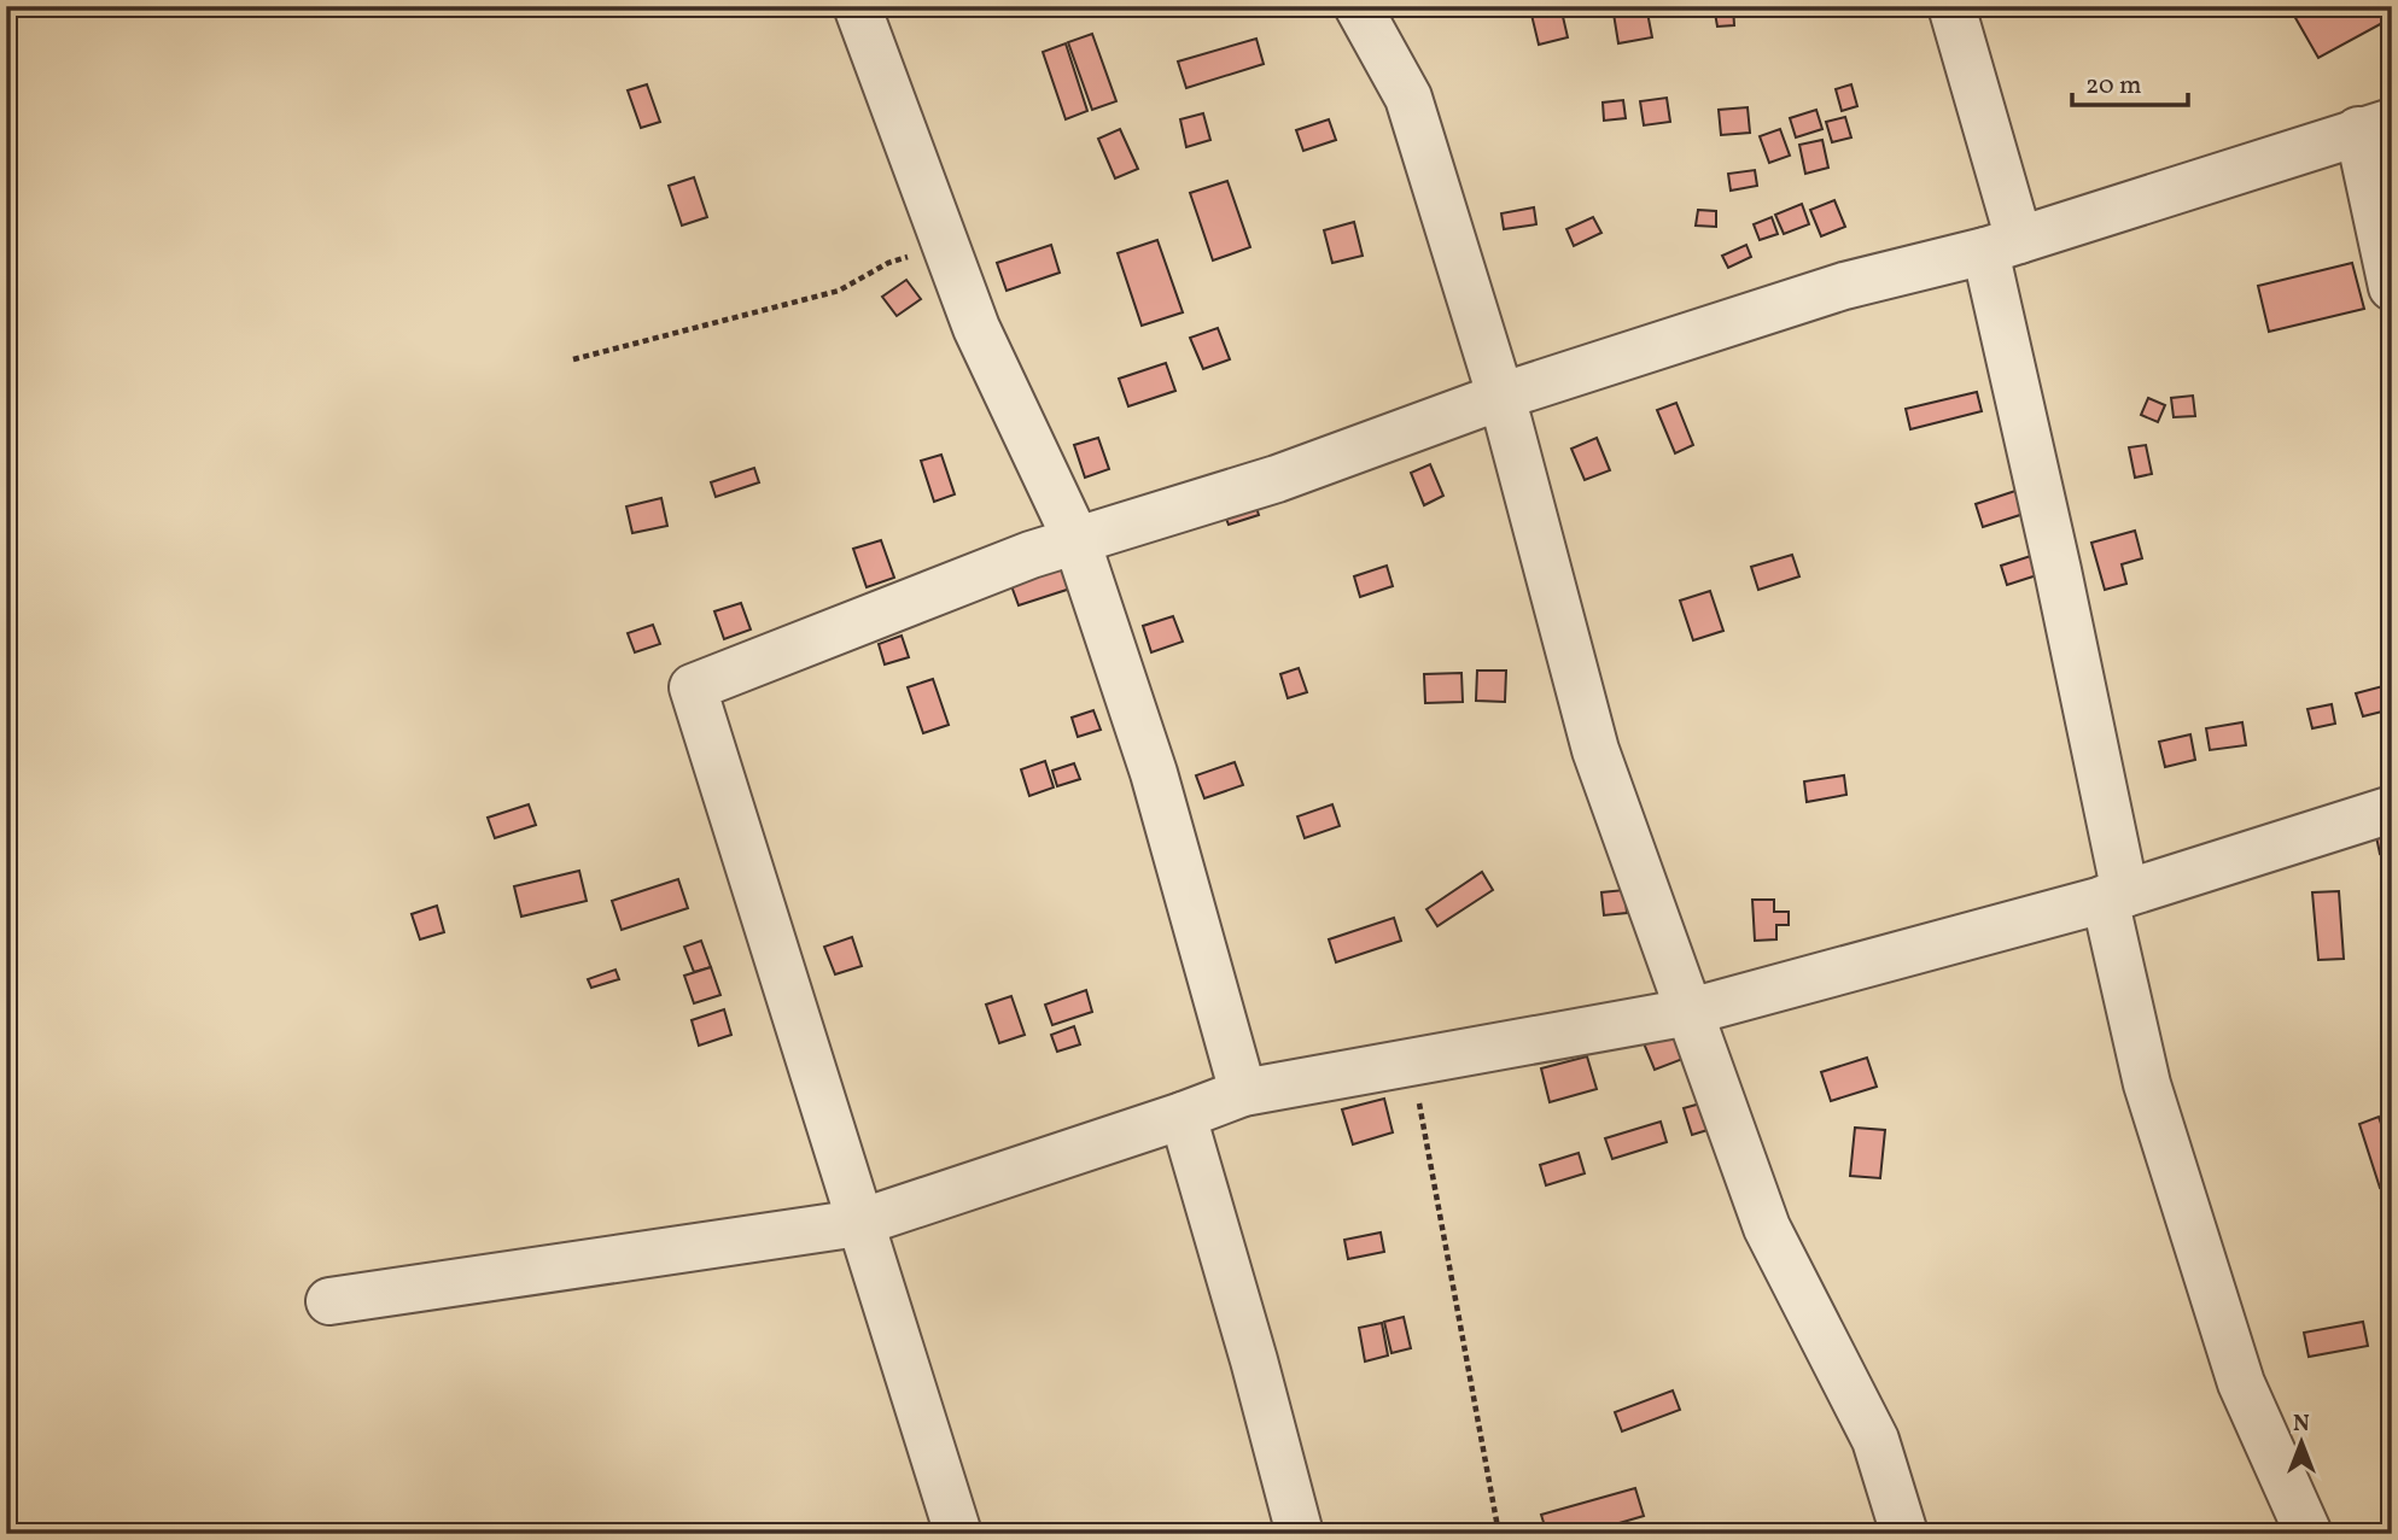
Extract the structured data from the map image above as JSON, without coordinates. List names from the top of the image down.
{
  "scale_bar": "20 m",
  "north": "top"
}
